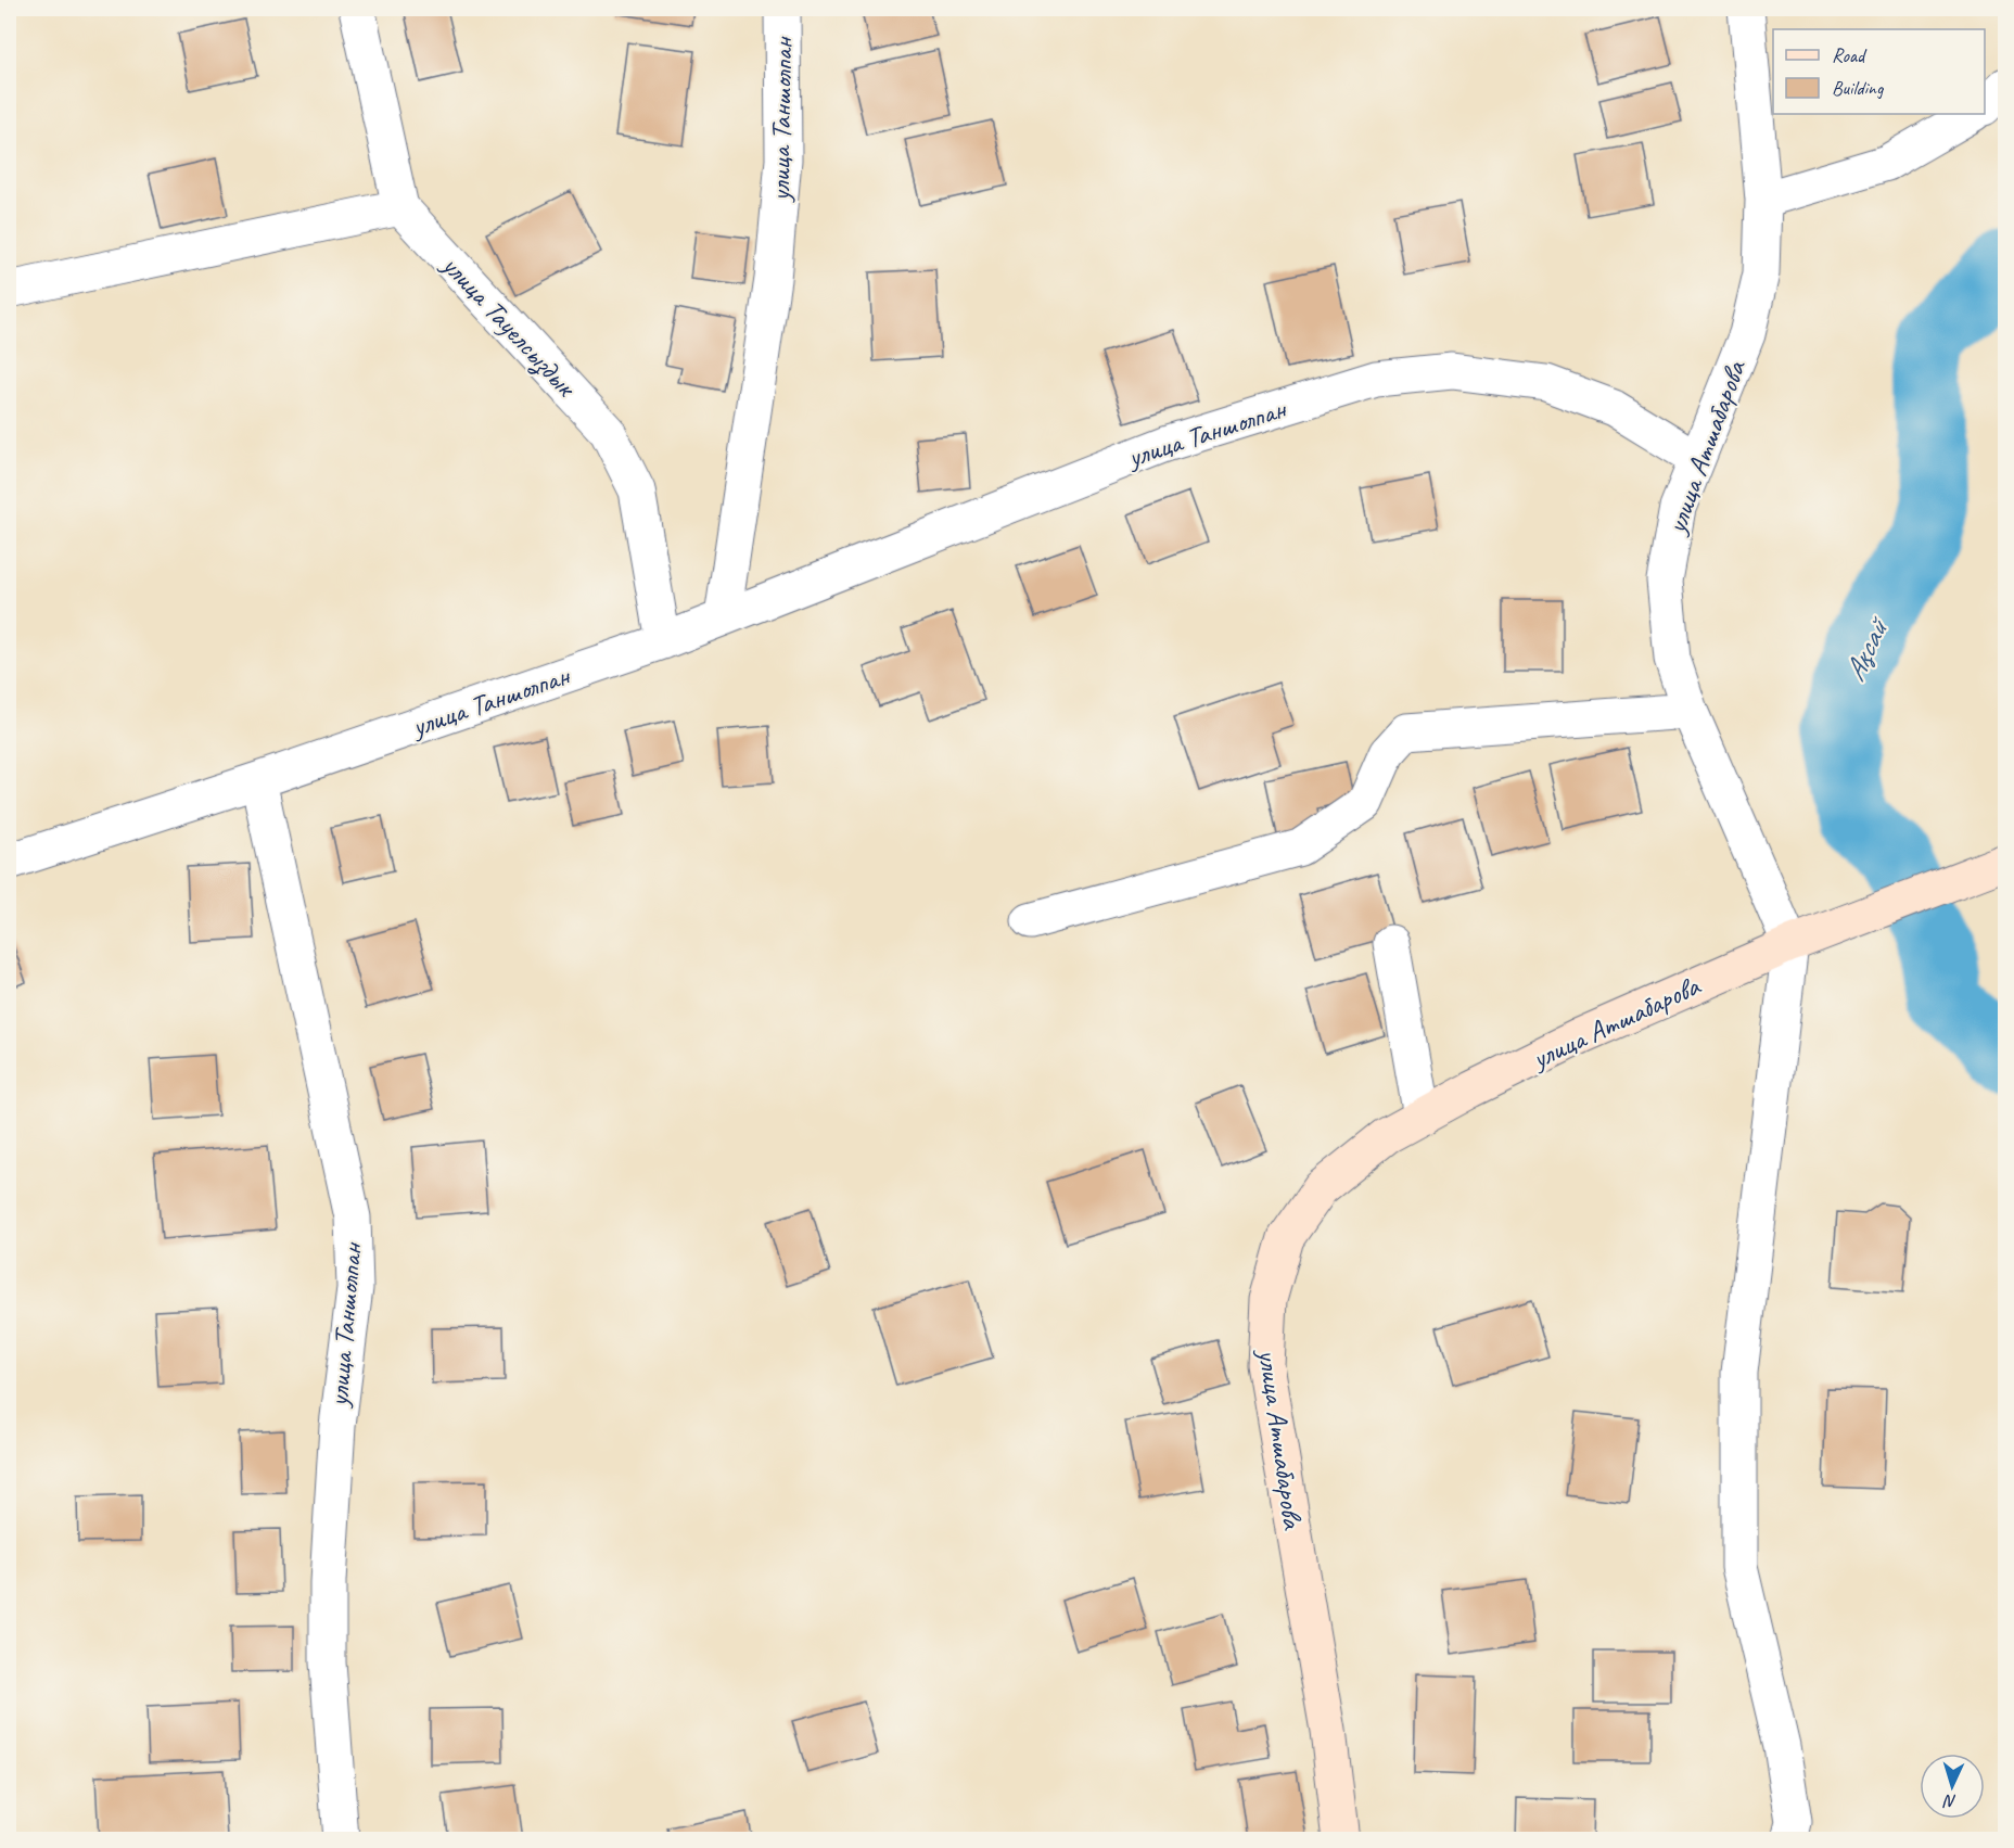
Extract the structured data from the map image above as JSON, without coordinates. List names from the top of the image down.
{
  "streets": {
    "main road": ["улица Атшабарова"],
    "street": ["улица Таншолпан", "улица Тауелсыздык"]
  },
  "crossings": [
    ["улица Таншолпан", "улица Тауелсыздык"],
    ["улица Таншолпан", "улица Атшабарова"]
  ],
  "water": ["Ақсай"],
  "legend": ["Road", "Building"],
  "north": "bottom"
}
